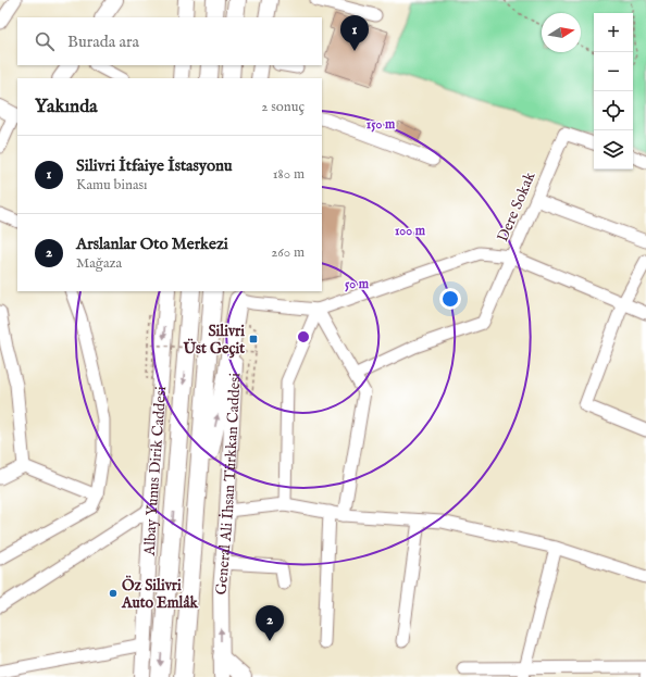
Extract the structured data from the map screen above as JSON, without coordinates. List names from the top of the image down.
{
  "streets": {
    "main road": ["Albay Yunus Dirik Caddesi", "General Ali İhsan Türkkan Caddesi"],
    "street": ["Dere Sokak"]
  },
  "one_way": ["Albay Yunus Dirik Caddesi"],
  "places": {
    "transit": ["Silivri Üst Geçit"],
    "other": ["Öz Silivri Auto Emlâk"]
  },
  "north": "right",
  "page": {
    "map_buttons": ["+", "−"],
    "pins": ["1", "2"],
    "search": "Burada ara",
    "heading": ["Yakında", "2 sonuç"],
    "list": [
      {
        "mark": "1",
        "name": "Silivri İtfaiye İstasyonu",
        "note": "Kamu binası",
        "value": "180 m"
      },
      {
        "mark": "2",
        "name": "Arslanlar Oto Merkezi",
        "note": "Mağaza",
        "value": "260 m"
      }
    ]
  },
  "rings": ["150 m", "100 m", "50 m"]
}
